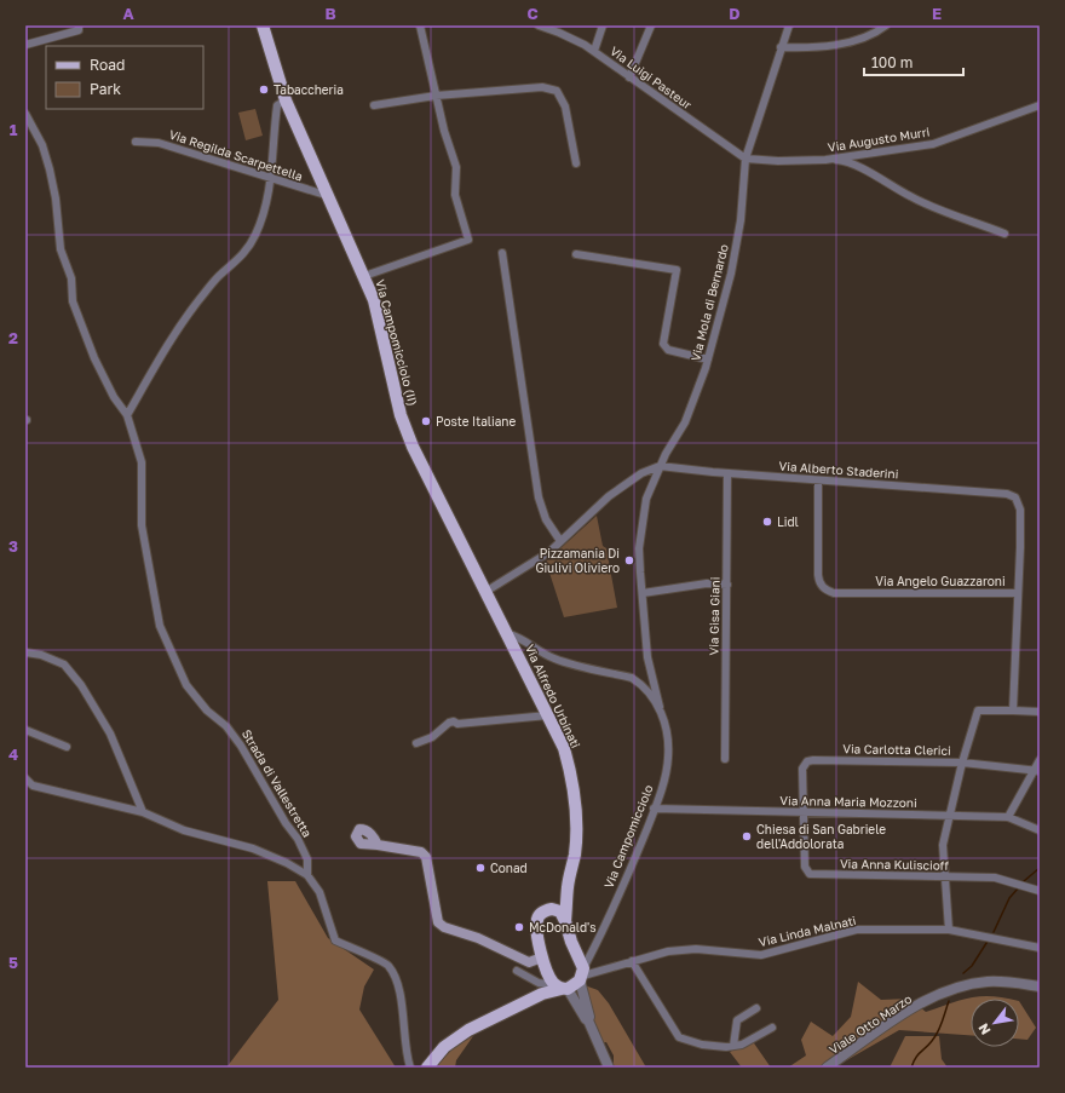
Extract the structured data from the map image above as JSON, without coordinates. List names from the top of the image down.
{
  "streets": {
    "main road": ["Via Campomicciolo (II)", "Via Alfredo Urbinati"],
    "street": [
      "Via Luigi Pasteur",
      "Via Augusto Murri",
      "Via Regilda Scarpettella",
      "Via Mola di Bernardo",
      "Via Alberto Staderini",
      "Via Angelo Guazzaroni",
      "Via Gisa Giani",
      "Via Carlotta Clerici",
      "Strada di Vallestretta",
      "Via Anna Maria Mozzoni",
      "Via Campomicciolo",
      "Via Anna Kuliscioff",
      "Via Linda Malnati",
      "Viale Otto Marzo"
    ]
  },
  "crossings": [
    ["Via Luigi Pasteur", "Via Augusto Murri"],
    ["Via Luigi Pasteur", "Via Mola di Bernardo"],
    ["Via Augusto Murri", "Via Mola di Bernardo"],
    ["Via Regilda Scarpettella", "Via Campomicciolo (II)"],
    ["Via Mola di Bernardo", "Via Alberto Staderini"],
    ["Via Mola di Bernardo", "Via Campomicciolo"],
    ["Via Campomicciolo (II)", "Via Alfredo Urbinati"],
    ["Via Campomicciolo (II)", "Via Campomicciolo"],
    ["Via Alberto Staderini", "Via Angelo Guazzaroni"],
    ["Via Alberto Staderini", "Via Gisa Giani"],
    ["Via Alfredo Urbinati", "Via Campomicciolo"],
    ["Via Carlotta Clerici", "Via Anna Maria Mozzoni"],
    ["Via Carlotta Clerici", "Via Anna Kuliscioff"],
    ["Via Anna Maria Mozzoni", "Via Campomicciolo"],
    ["Via Anna Maria Mozzoni", "Via Anna Kuliscioff"],
    ["Via Campomicciolo", "Via Linda Malnati"]
  ],
  "places": [
    "Tabaccheria",
    "Poste Italiane",
    "Lidl",
    "Pizzamania Di Giulivi Oliviero",
    "Chiesa di San Gabriele dell'Addolorata",
    "Conad",
    "McDonald's"
  ],
  "legend": ["Road", "Park"],
  "scale_bar": "100 m",
  "north": "bottom left",
  "grid": {
    "columns": [
      "A",
      "B",
      "C",
      "D",
      "E"
    ],
    "rows": [
      "1",
      "2",
      "3",
      "4",
      "5"
    ]
  }
}
